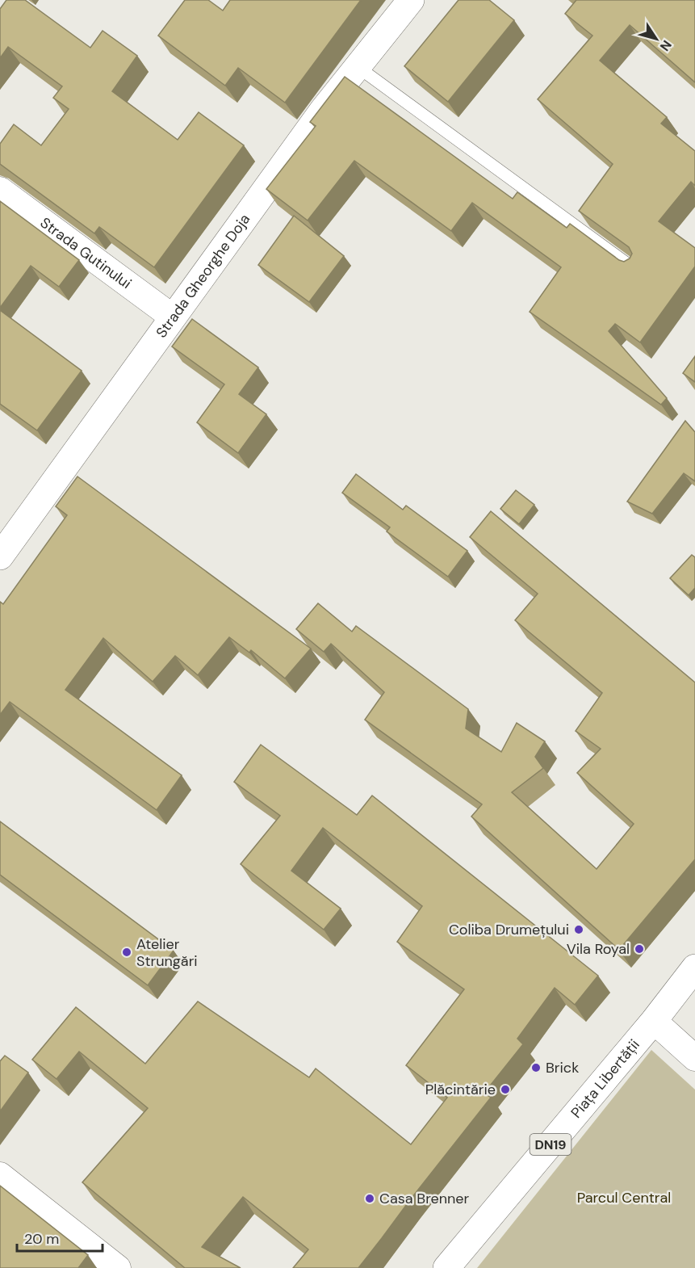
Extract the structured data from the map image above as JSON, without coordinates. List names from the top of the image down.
{
  "streets": {
    "main road": ["Strada Gheorghe Doja", "Piața Libertății", "DN19"],
    "street": ["Strada Gutinului"]
  },
  "crossings": [
    ["Strada Gutinului", "Strada Gheorghe Doja"],
    ["Piața Libertății", "DN19"]
  ],
  "parks": ["Parcul Central"],
  "places": [
    "Coliba Drumețului",
    "Vila Royal",
    "Atelier Strungări",
    "Brick",
    "Plăcintărie",
    "Casa Brenner"
  ],
  "scale_bar": "20 m",
  "north": "bottom right"
}
